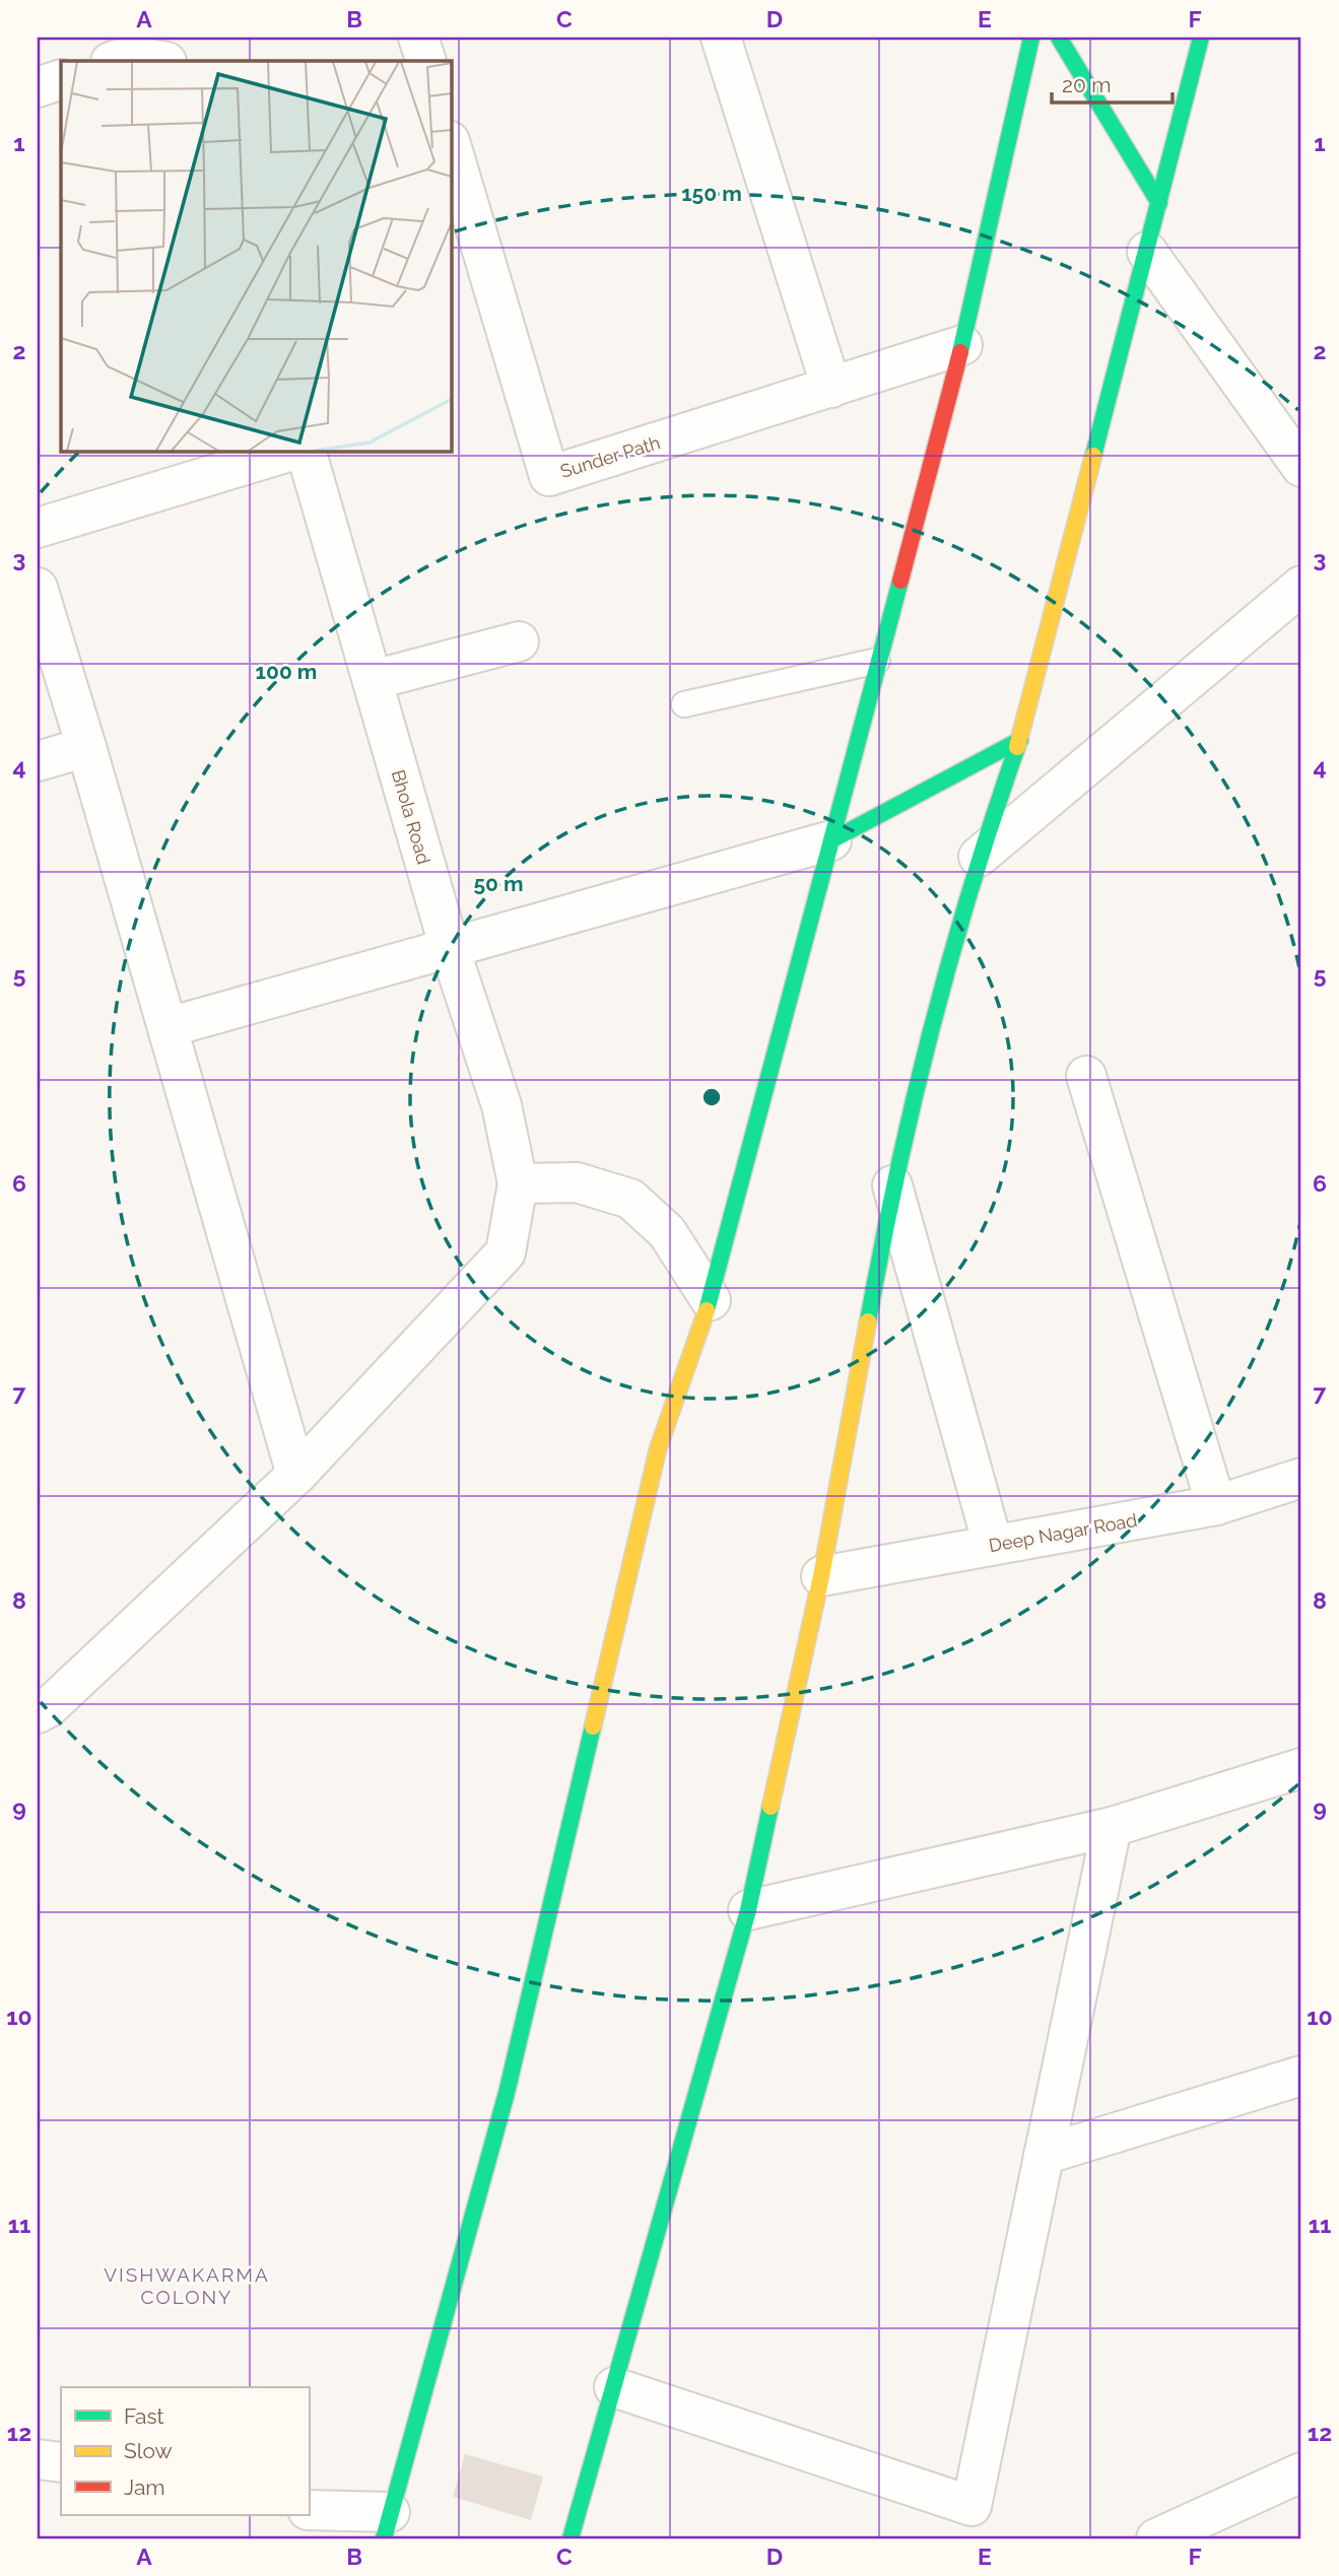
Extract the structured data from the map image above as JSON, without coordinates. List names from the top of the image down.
{
  "streets": {
    "street": ["Sunder Path", "Bhola Road", "Deep Nagar Road"]
  },
  "districts": ["VISHWAKARMA COLONY"],
  "legend": ["Fast", "Slow", "Jam"],
  "scale_bar": "20 m",
  "grid": {
    "columns": [
      "A",
      "B",
      "C",
      "D",
      "E",
      "F"
    ],
    "rows": [
      "1",
      "2",
      "3",
      "4",
      "5",
      "6",
      "7",
      "8",
      "9",
      "10",
      "11",
      "12"
    ]
  },
  "rings": ["150 m", "100 m", "50 m"]
}
